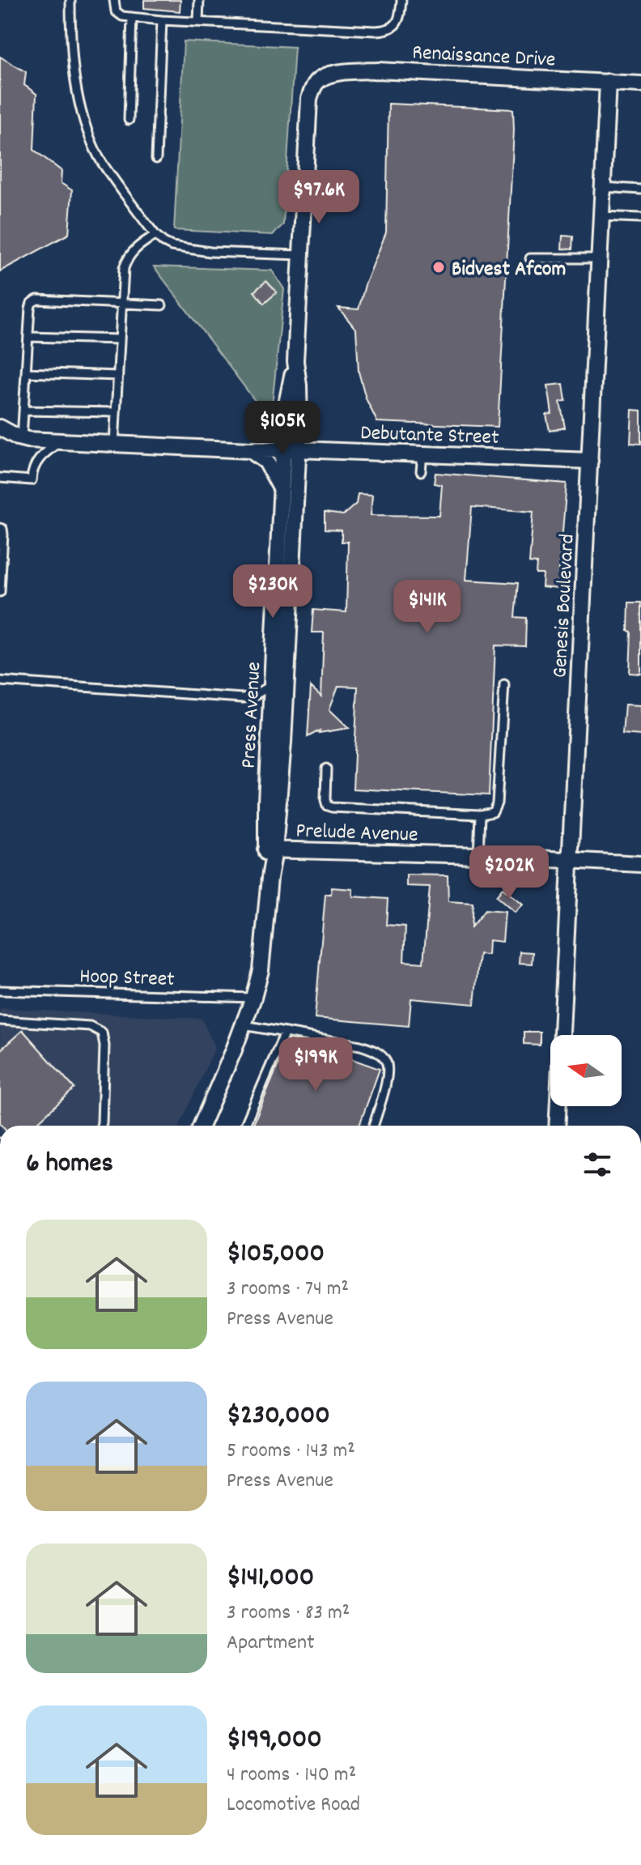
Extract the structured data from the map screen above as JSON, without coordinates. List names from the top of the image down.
{
  "streets": {
    "street": [
      "Renaissance Drive",
      "Debutante Street",
      "Genesis Boulevard",
      "Press Avenue",
      "Prelude Avenue"
    ],
    "lane": ["Hoop Street"]
  },
  "crossings": [
    ["Renaissance Drive", "Genesis Boulevard"],
    ["Renaissance Drive", "Press Avenue"],
    ["Debutante Street", "Genesis Boulevard"],
    ["Debutante Street", "Press Avenue"],
    ["Genesis Boulevard", "Prelude Avenue"],
    ["Press Avenue", "Prelude Avenue"],
    ["Press Avenue", "Hoop Street"]
  ],
  "places": ["Bidvest Afcom"],
  "north": "left",
  "page": {
    "price": [
      "$97.6K",
      "$105K",
      "$230K",
      "$141K",
      "$202K",
      "$199K"
    ],
    "heading": "6 homes",
    "list": [
      {
        "name": "$105,000",
        "note": "3 rooms · 74 m² · Press Avenue"
      },
      {
        "name": "$230,000",
        "note": "5 rooms · 143 m² · Press Avenue"
      },
      {
        "name": "$141,000",
        "note": "3 rooms · 83 m² · Apartment"
      },
      {
        "name": "$199,000",
        "note": "4 rooms · 140 m² · Locomotive Road"
      }
    ]
  }
}
